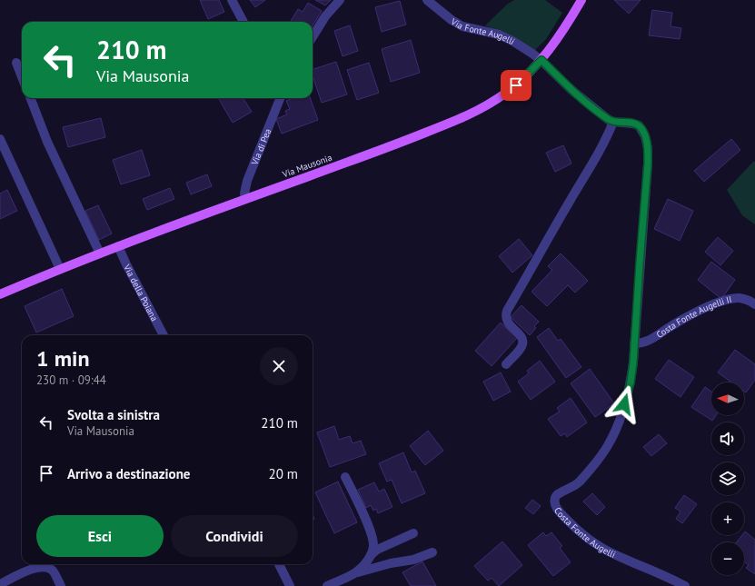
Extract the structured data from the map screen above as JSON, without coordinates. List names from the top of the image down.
{
  "streets": {
    "main road": ["Via Mausonia"],
    "street": [
      "Via Fonte Augelli",
      "Via di Pea",
      "Via della Poiana",
      "Costa Fonte Augelli II",
      "Costa Fonte Augelli"
    ]
  },
  "crossings": [
    ["Via Fonte Augelli", "Via Mausonia"],
    ["Via Fonte Augelli", "Costa Fonte Augelli"],
    ["Via di Pea", "Via Mausonia"],
    ["Via Mausonia", "Via della Poiana"],
    ["Via Mausonia", "Costa Fonte Augelli"],
    ["Costa Fonte Augelli II", "Costa Fonte Augelli"]
  ],
  "north": "left",
  "page": {
    "turn": ["210 m", "Via Mausonia"],
    "heading": ["1 min", "230 m · 09:44"],
    "map_buttons": ["+", "−"],
    "list": [
      {
        "name": "Svolta a sinistra",
        "note": "Via Mausonia",
        "value": "210 m"
      },
      {
        "name": "Arrivo a destinazione",
        "value": "20 m"
      }
    ],
    "buttons": ["Esci", "Condividi"]
  }
}
